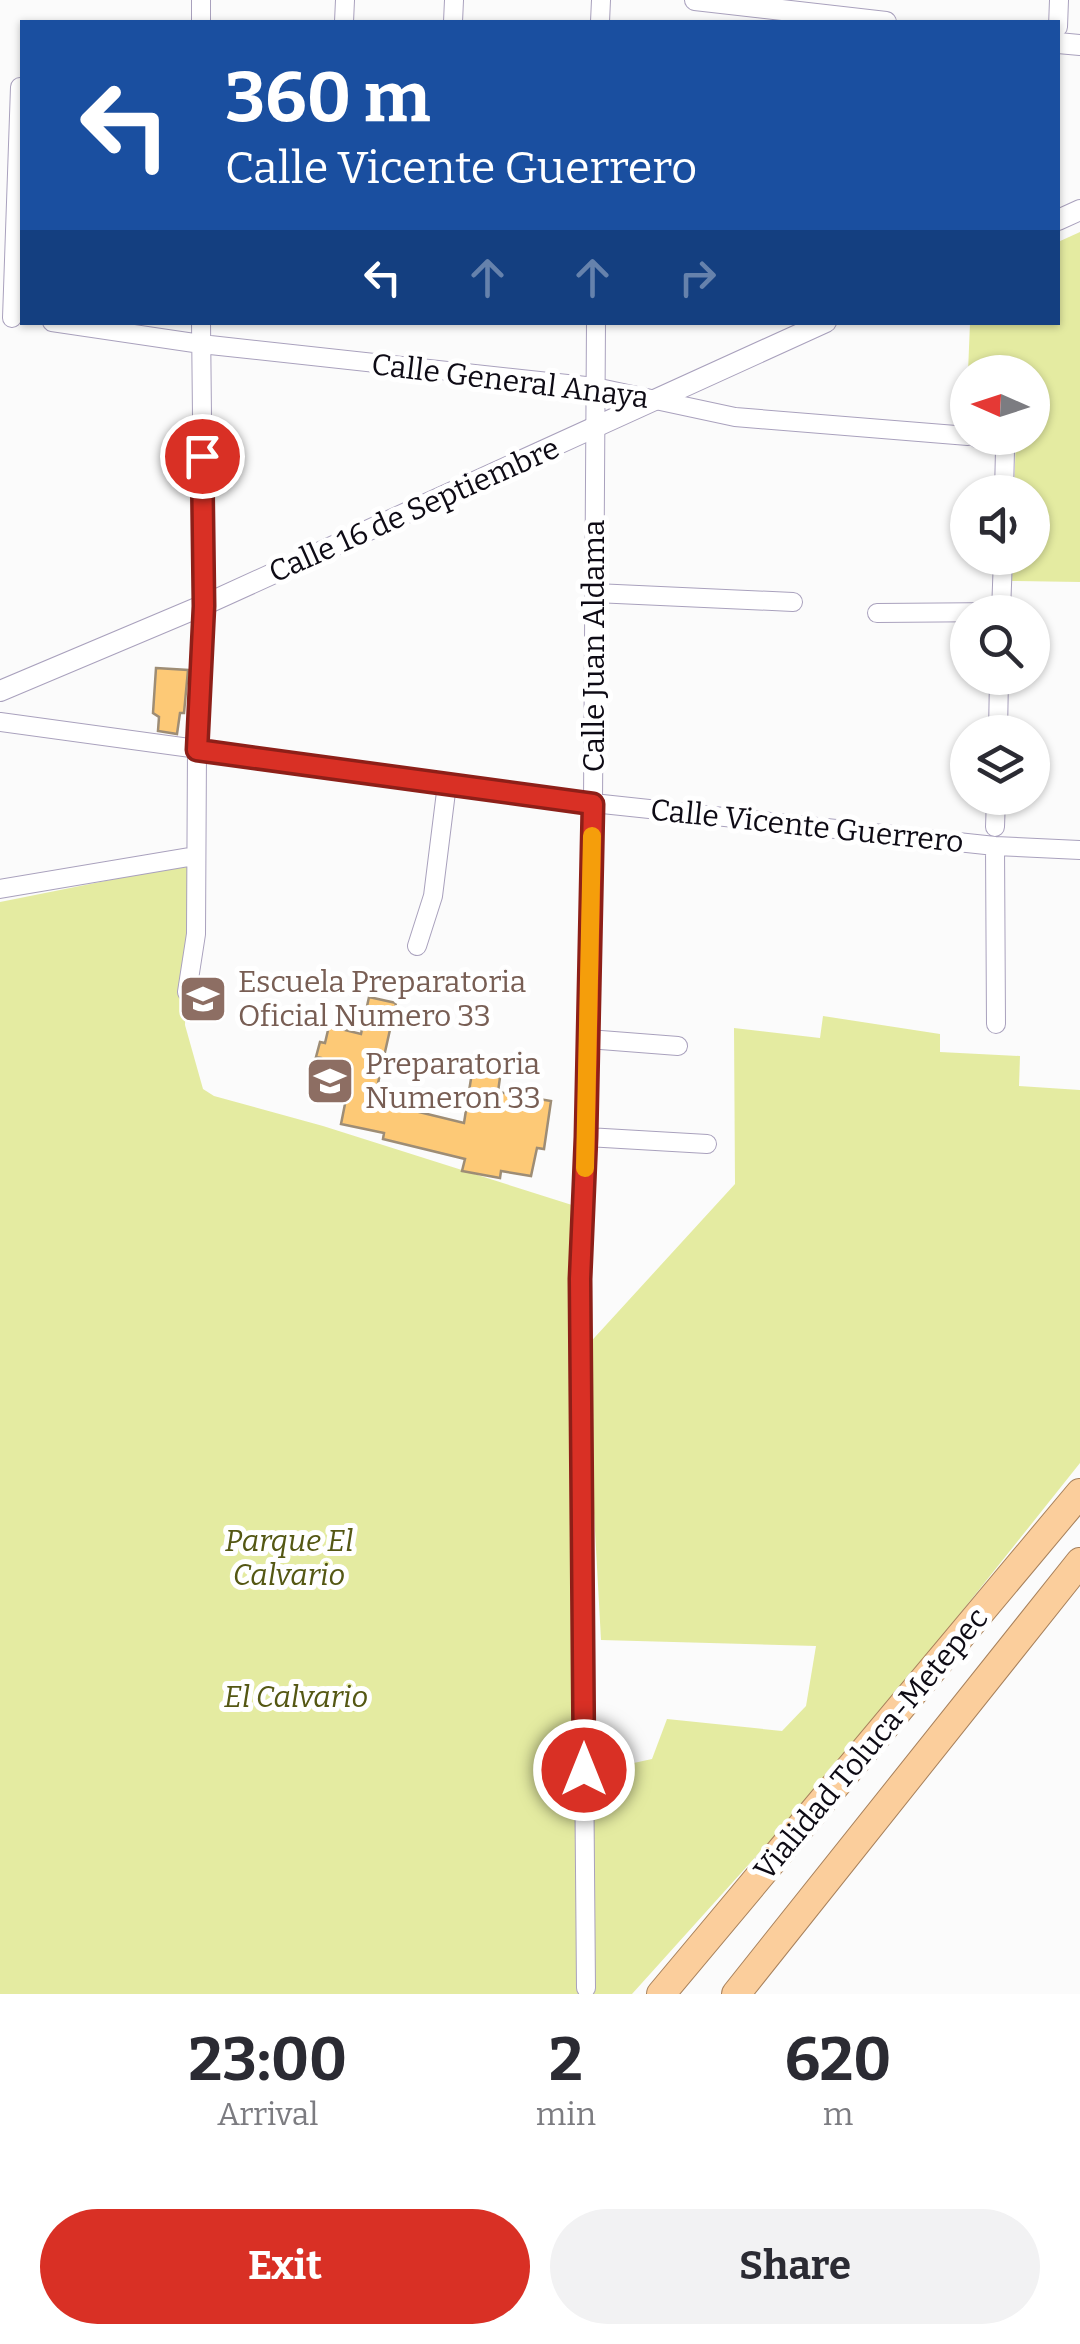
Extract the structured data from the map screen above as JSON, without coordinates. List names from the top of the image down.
{
  "streets": {
    "highway": ["Vialidad Toluca-Metepec"],
    "street": [
      "Calle General Anaya",
      "Calle 16 de Septiembre",
      "Calle Juan Aldama",
      "Calle Vicente Guerrero"
    ]
  },
  "crossings": [
    ["Calle General Anaya", "Calle 16 de Septiembre"],
    ["Calle General Anaya", "Calle Juan Aldama"],
    ["Calle 16 de Septiembre", "Calle Juan Aldama"],
    ["Calle Juan Aldama", "Calle Vicente Guerrero"]
  ],
  "parks": ["Parque El Calvario", "El Calvario"],
  "places": {
    "school or university": ["Escuela Preparatoria Oficial Numero 33", "Preparatoria Numeron 33"]
  },
  "north": "left",
  "page": {
    "turn": ["360 m", "Calle Vicente Guerrero"],
    "eta": [
      "23:00",
      "Arrival",
      "2",
      "min",
      "620",
      "m"
    ],
    "buttons": ["Exit", "Share"]
  }
}
